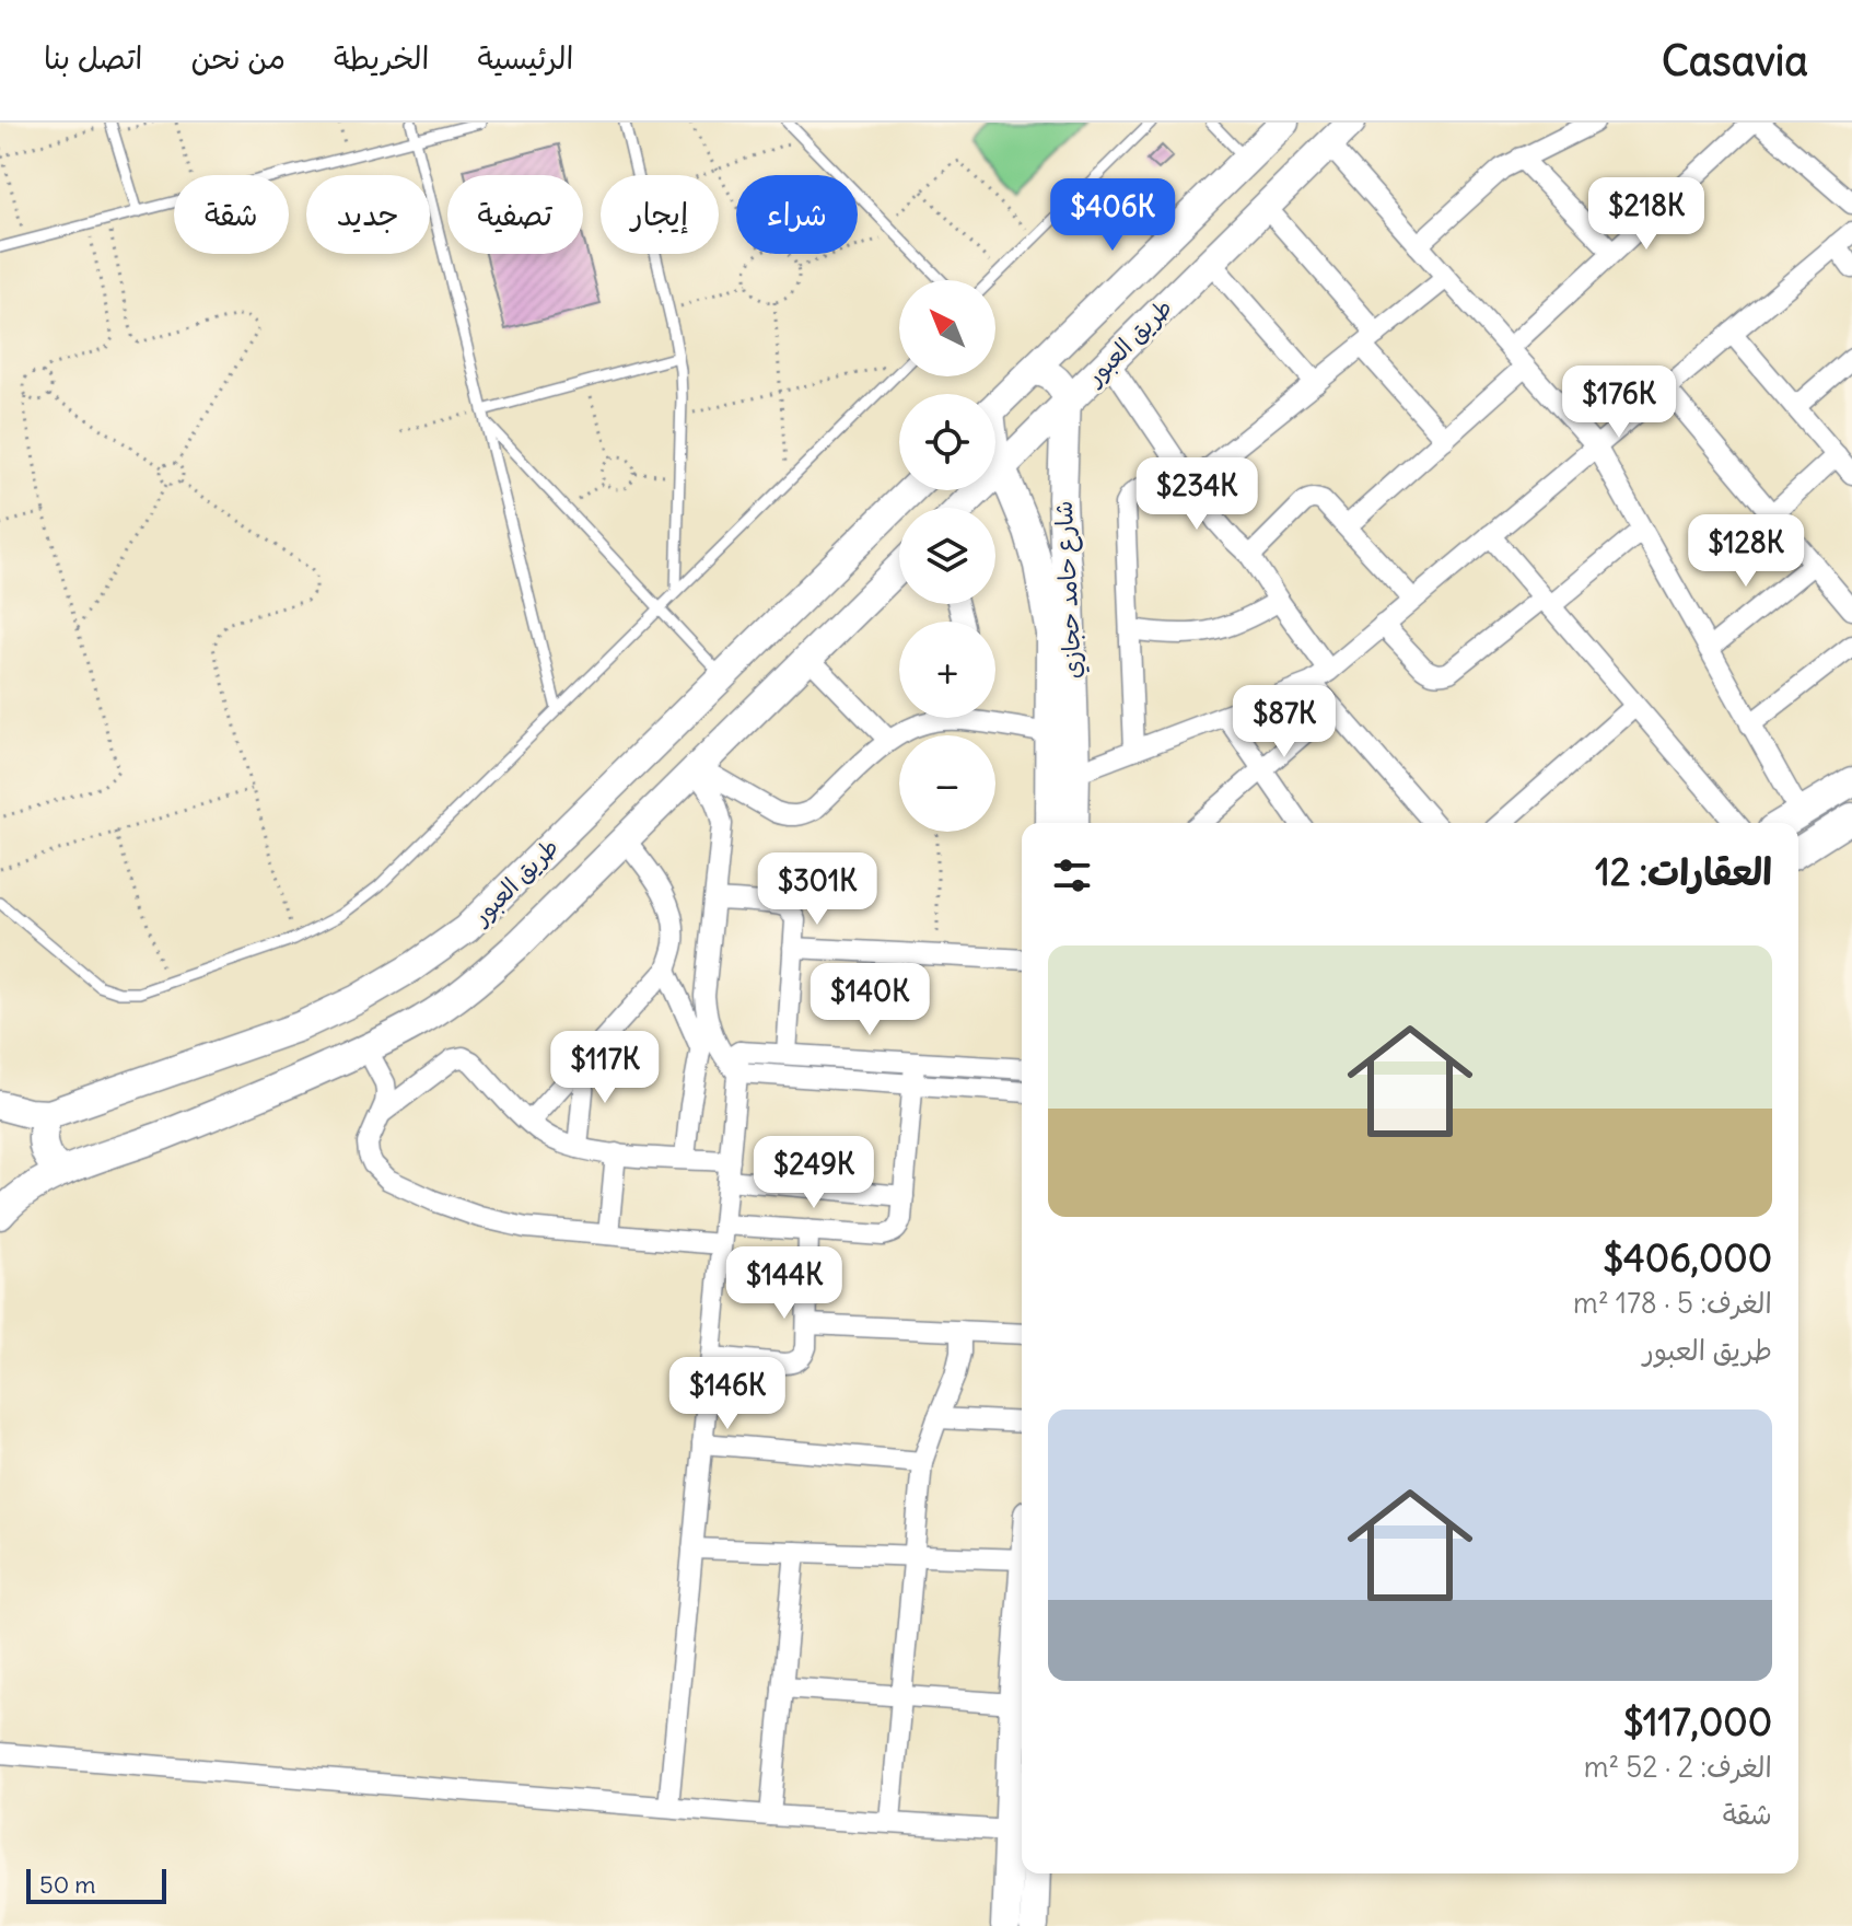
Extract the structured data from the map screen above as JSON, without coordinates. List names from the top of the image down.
{
  "streets": {
    "street": ["طريق العبور", "شارع حامد حجازي"]
  },
  "crossings": [
    ["طريق العبور", "شارع حامد حجازي"]
  ],
  "scale_bar": "50 m",
  "north": "top left",
  "page": {
    "header": "Casavia",
    "nav": [
      "الرئيسية",
      "الخريطة",
      "من نحن",
      "اتصل بنا"
    ],
    "chip": [
      "شراء",
      "إيجار",
      "تصفية",
      "جديد",
      "شقة"
    ],
    "price": [
      "$218K",
      "$406K",
      "$176K",
      "$234K",
      "$128K",
      "$87K",
      "$301K",
      "$140K",
      "$117K",
      "$249K",
      "$144K",
      "$146K"
    ],
    "map_buttons": ["+", "−"],
    "heading": "العقارات: 12",
    "list": [
      {
        "name": "$406,000",
        "note": "الغرف: 5 · 178 m² · طريق العبور"
      },
      {
        "name": "$117,000",
        "note": "الغرف: 2 · 52 m² · شقة"
      }
    ],
    "scale": "50 m"
  }
}
